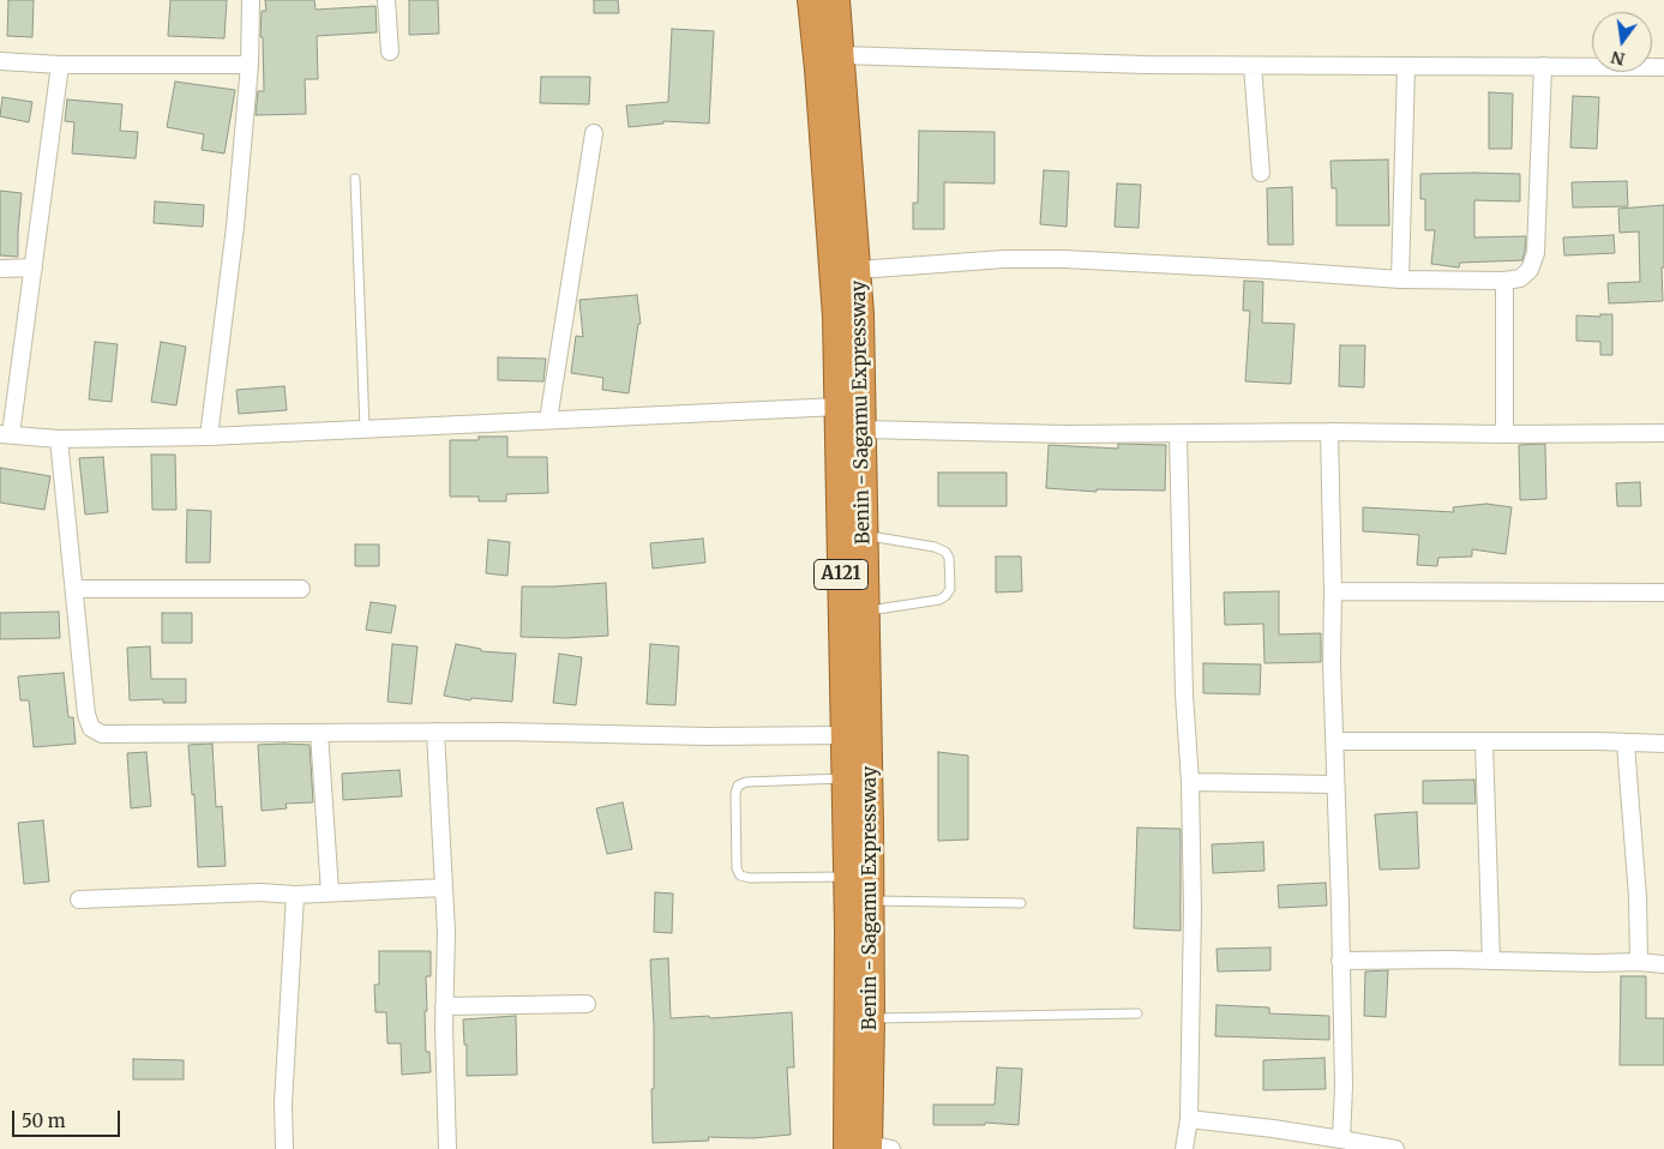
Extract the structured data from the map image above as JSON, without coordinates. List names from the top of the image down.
{
  "streets": {
    "highway": ["Benin - Sagamu Expressway", "A121"]
  },
  "crossings": [
    ["Benin - Sagamu Expressway", "A121"]
  ],
  "scale_bar": "50 m",
  "north": "bottom"
}
